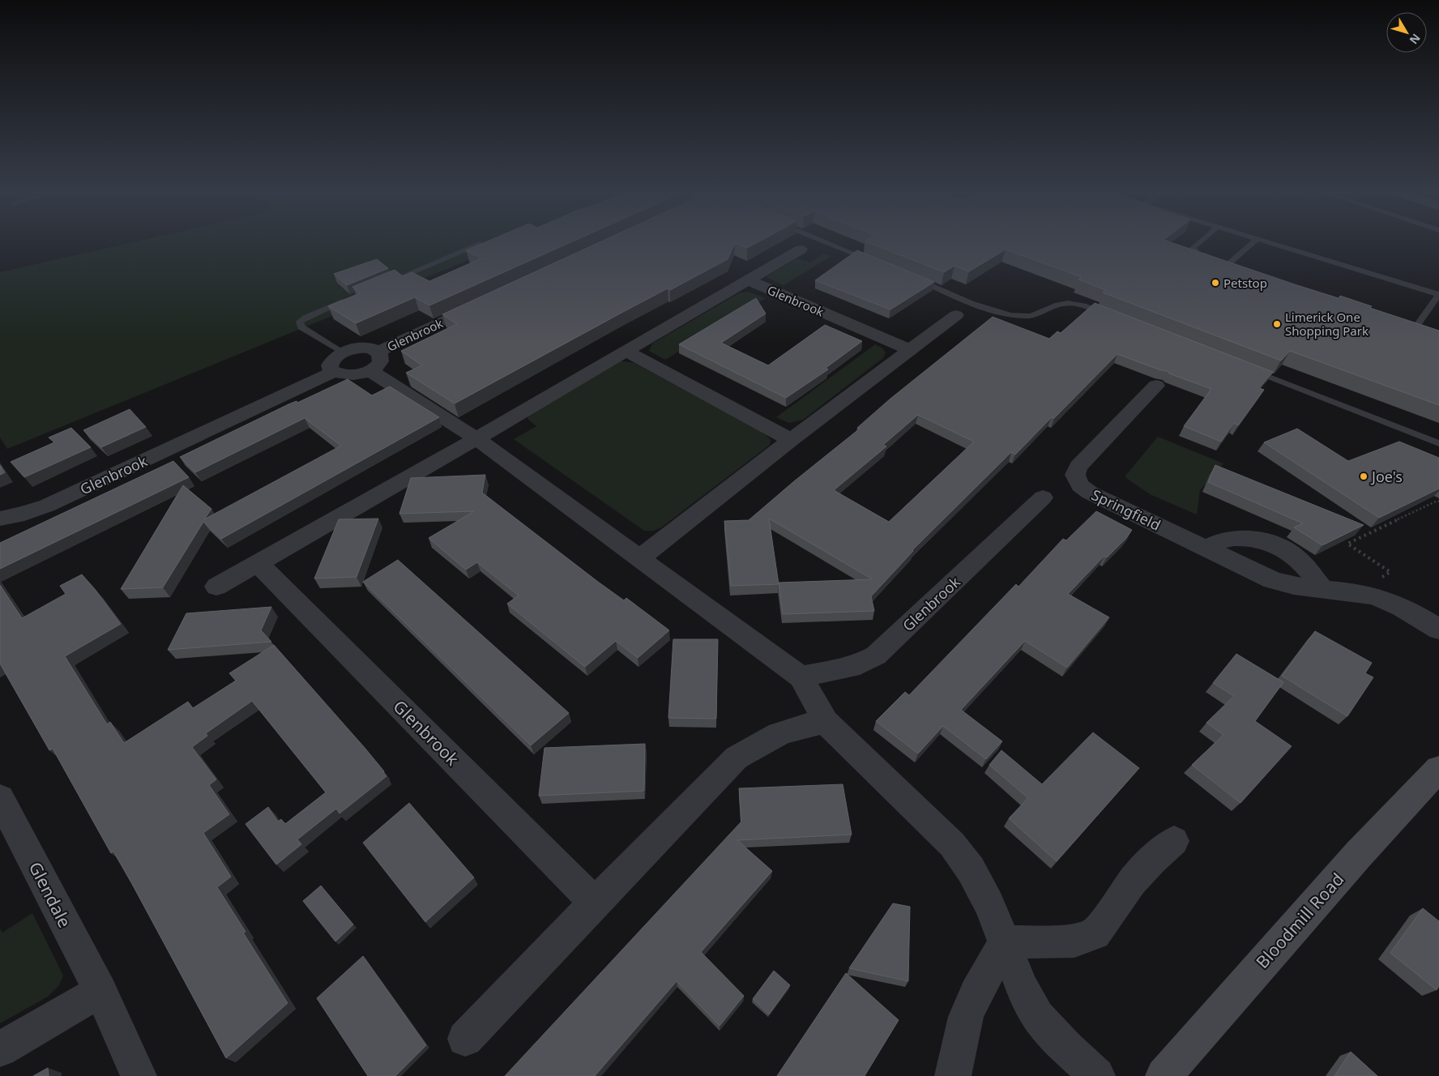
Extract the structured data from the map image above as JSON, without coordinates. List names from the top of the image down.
{
  "streets": {
    "street": [
      "Glenbrook",
      "Springfield",
      "Glendale",
      "Bloodmill Road"
    ]
  },
  "places": ["Petstop", "Limerick One Shopping Park", "Joe's"],
  "north": "bottom right"
}
